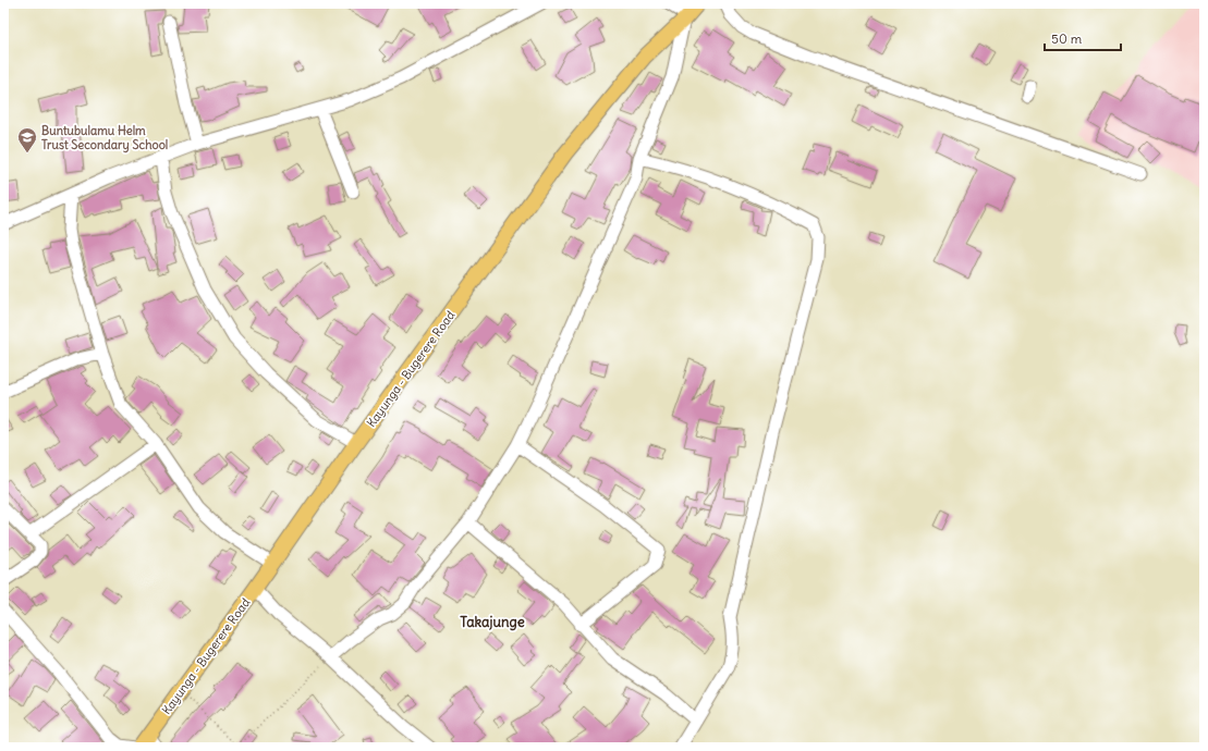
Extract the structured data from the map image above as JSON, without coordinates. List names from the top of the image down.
{
  "streets": {
    "main road": ["Kayunga - Bugerere Road"]
  },
  "districts": ["Takajunge"],
  "places": {
    "school or university": ["Buntubulamu Helm Trust Secondary School"]
  },
  "scale_bar": "50 m"
}
